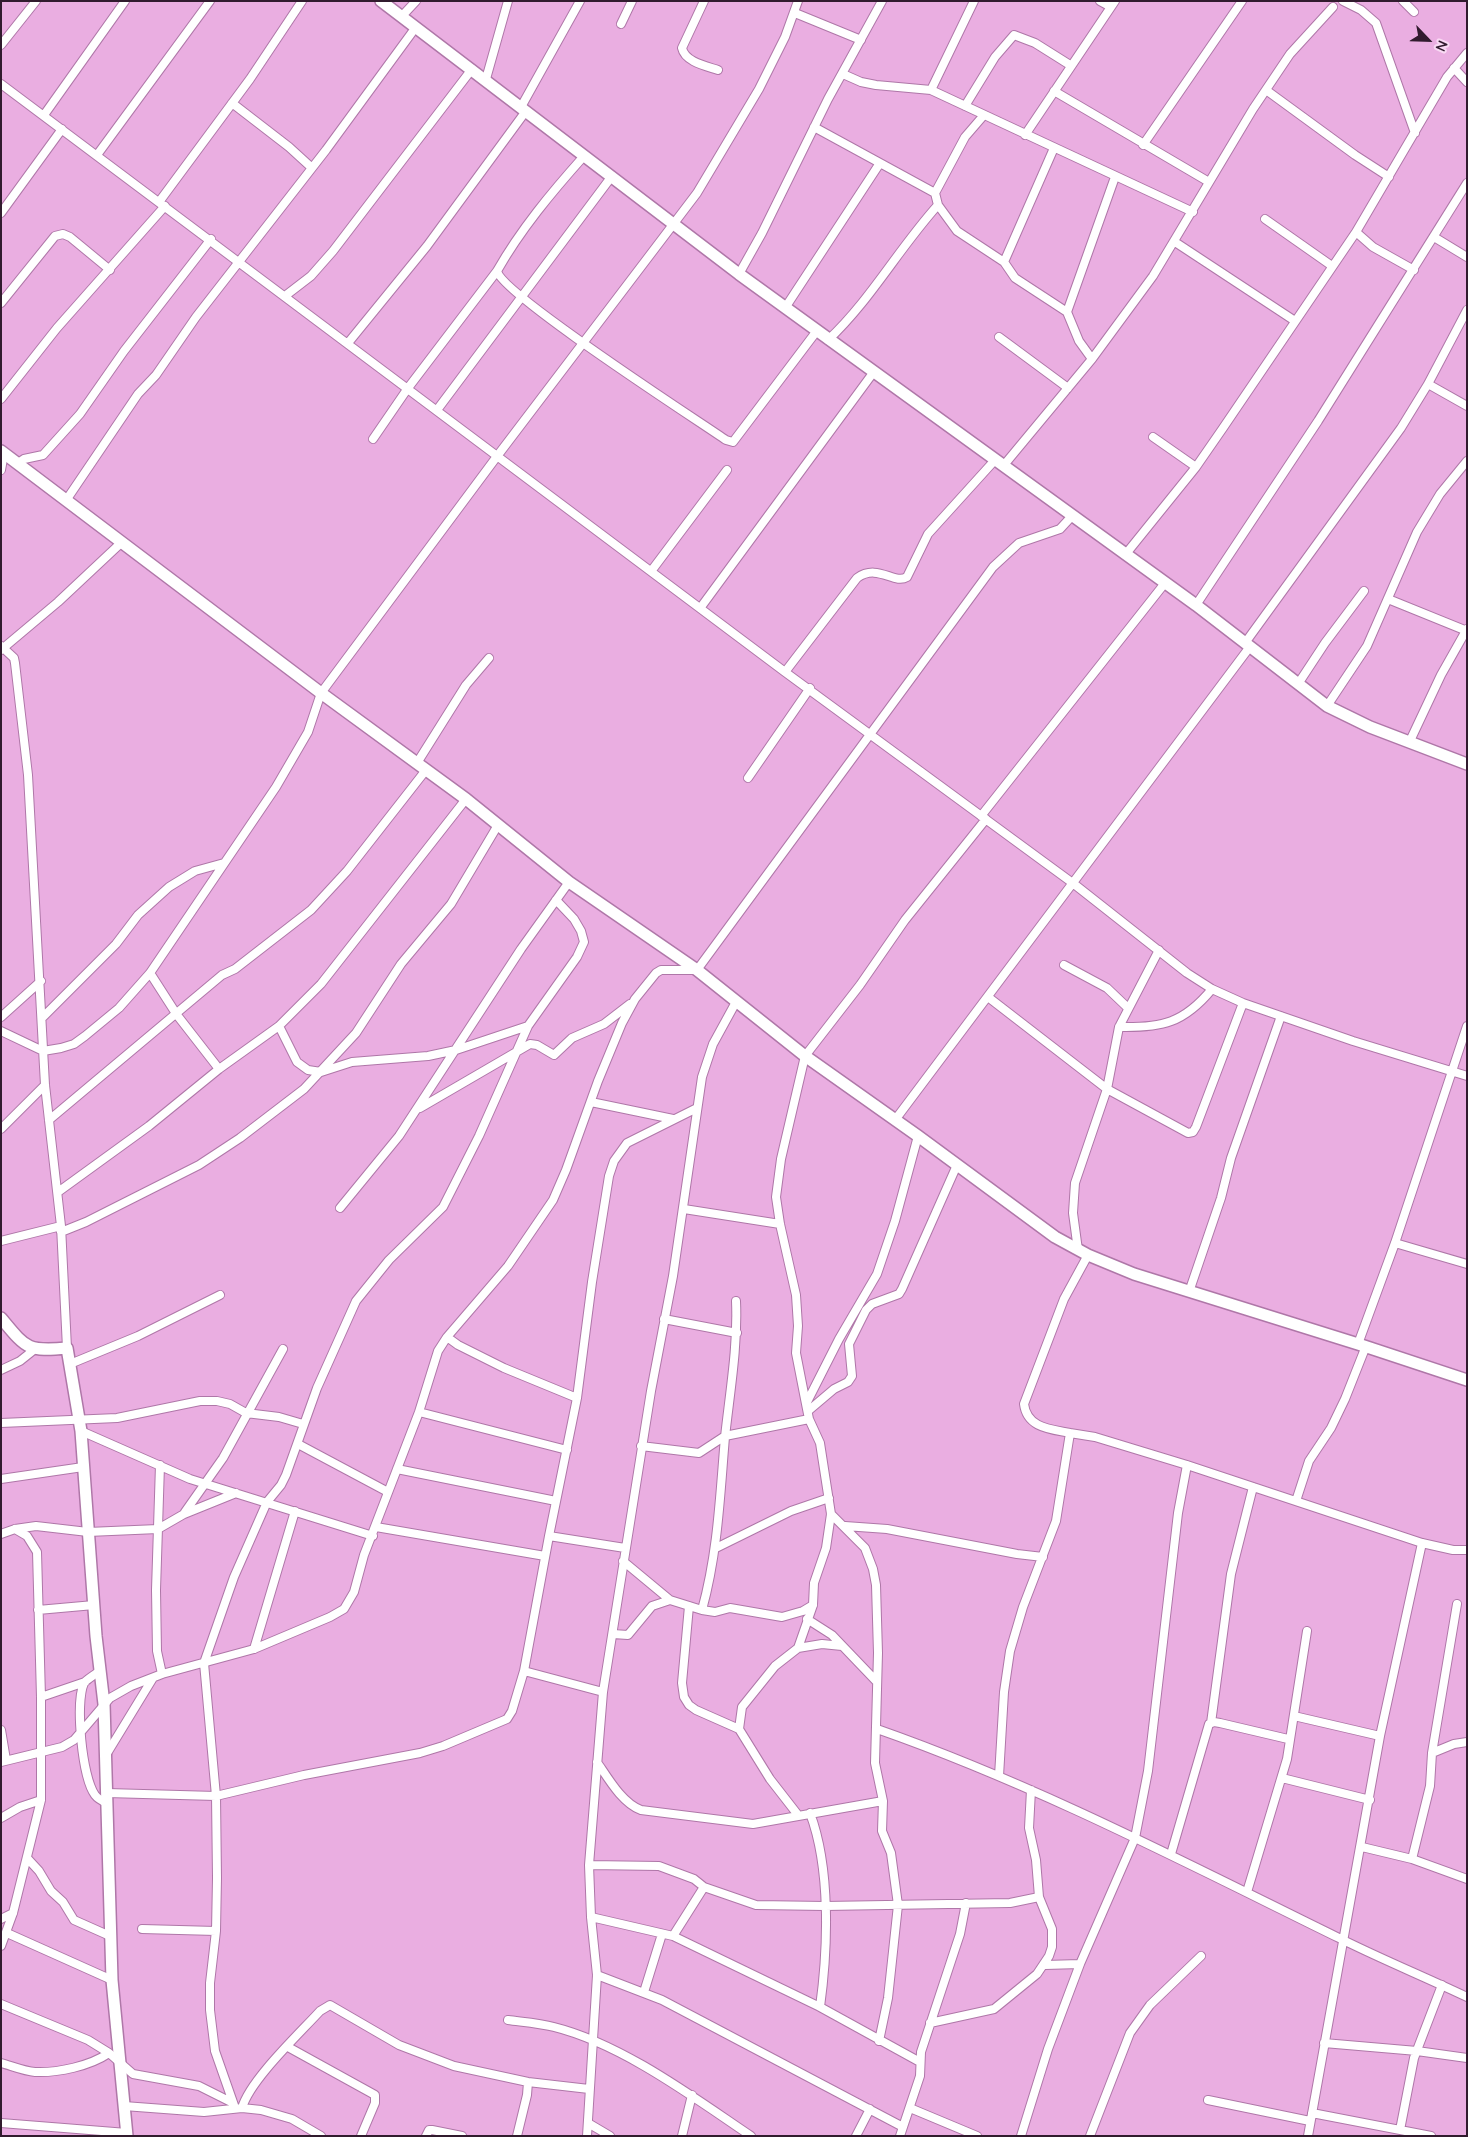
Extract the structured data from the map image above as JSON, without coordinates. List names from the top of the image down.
{
  "north": "bottom right"
}
